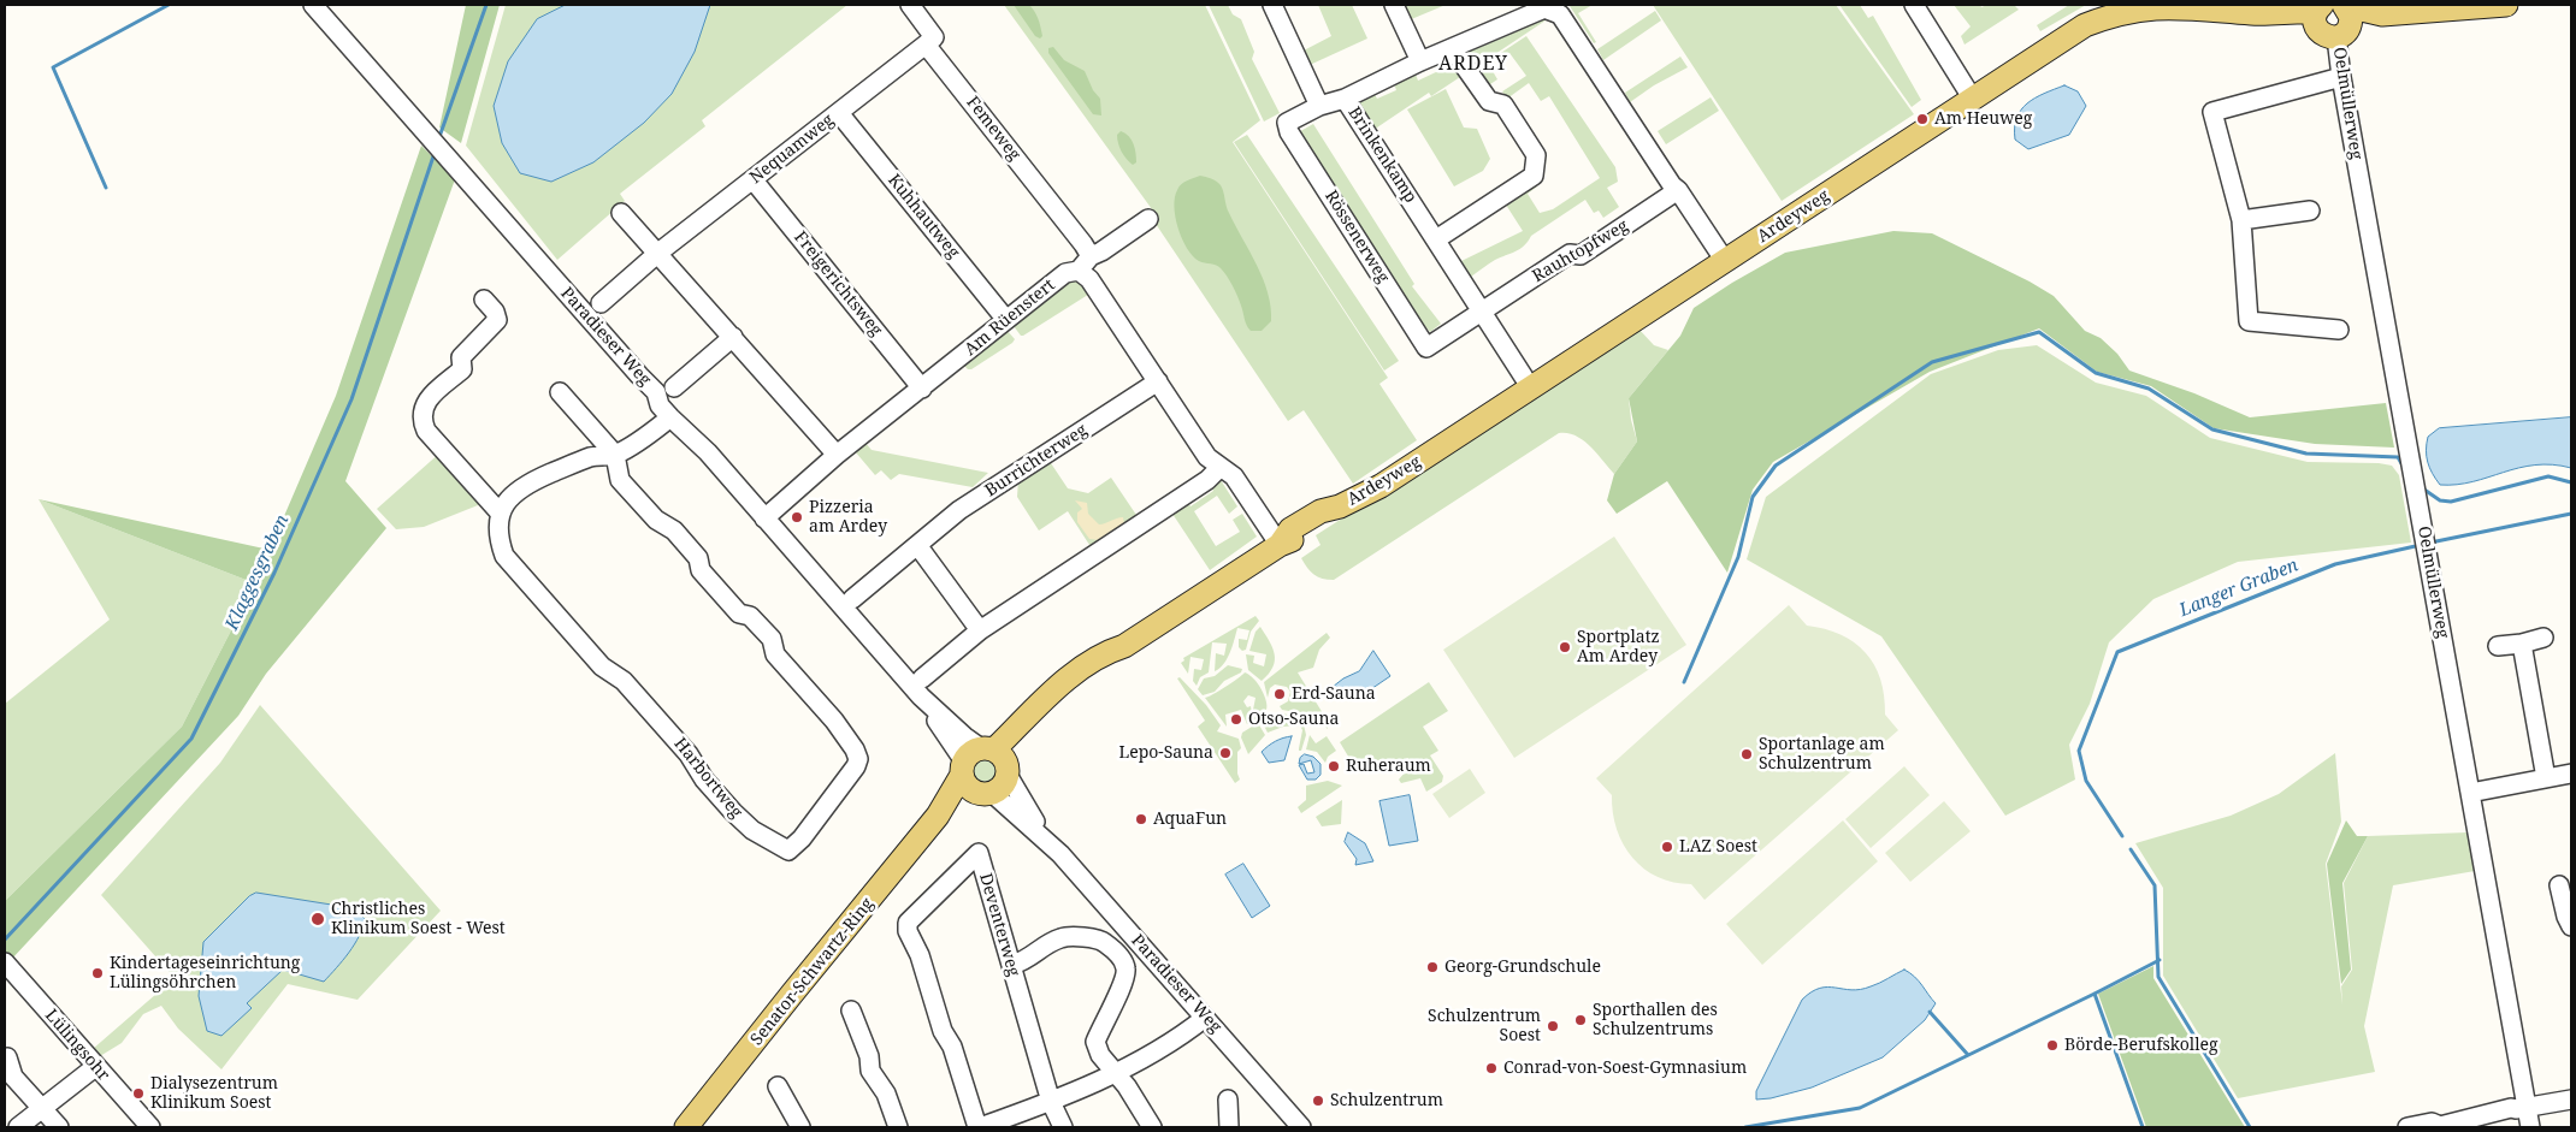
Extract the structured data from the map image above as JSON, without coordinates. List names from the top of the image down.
{
  "streets": {
    "main road": ["Ardeyweg", "Paradieser Weg", "Senator-Schwartz-Ring"],
    "street": [
      "Oelmüllerweg",
      "Femeweg",
      "Nequamweg",
      "Brinkenkamp",
      "Kuhhautweg",
      "Rössenerweg",
      "Rauhtopfweg",
      "Freigerichtsweg",
      "Am Rüenstert",
      "Burrichterweg",
      "Harbortweg",
      "Deventerweg",
      "Lülingsohr"
    ]
  },
  "crossings": [
    ["Oelmüllerweg", "Ardeyweg"],
    ["Femeweg", "Nequamweg"],
    ["Nequamweg", "Kuhhautweg"],
    ["Nequamweg", "Freigerichtsweg"],
    ["Brinkenkamp", "Ardeyweg"],
    ["Brinkenkamp", "Rössenerweg"],
    ["Brinkenkamp", "Rauhtopfweg"],
    ["Kuhhautweg", "Am Rüenstert"],
    ["Ardeyweg", "Paradieser Weg"],
    ["Ardeyweg", "Senator-Schwartz-Ring"],
    ["Rössenerweg", "Rauhtopfweg"],
    ["Freigerichtsweg", "Am Rüenstert"],
    ["Am Rüenstert", "Paradieser Weg"],
    ["Paradieser Weg", "Senator-Schwartz-Ring"]
  ],
  "districts": ["ARDEY"],
  "water": ["Klaggesgraben", "Langer Graben"],
  "places": [
    "Am Heuweg",
    "Pizzeria am Ardey",
    "Sportplatz Am Ardey",
    "Erd-Sauna",
    "Otso-Sauna",
    "Lepo-Sauna",
    "Sportanlage am Schulzentrum",
    "Ruheraum",
    "AquaFun",
    "LAZ Soest",
    "Christliches Klinikum Soest - West",
    "Georg-Grundschule",
    "Kindertageseinrichtung Lülingsöhrchen",
    "Sporthallen des Schulzentrums",
    "Schulzentrum Soest",
    "Börde-Berufskolleg",
    "Conrad-von-Soest-Gymnasium",
    "Dialysezentrum Klinikum Soest",
    "Schulzentrum"
  ]
}
